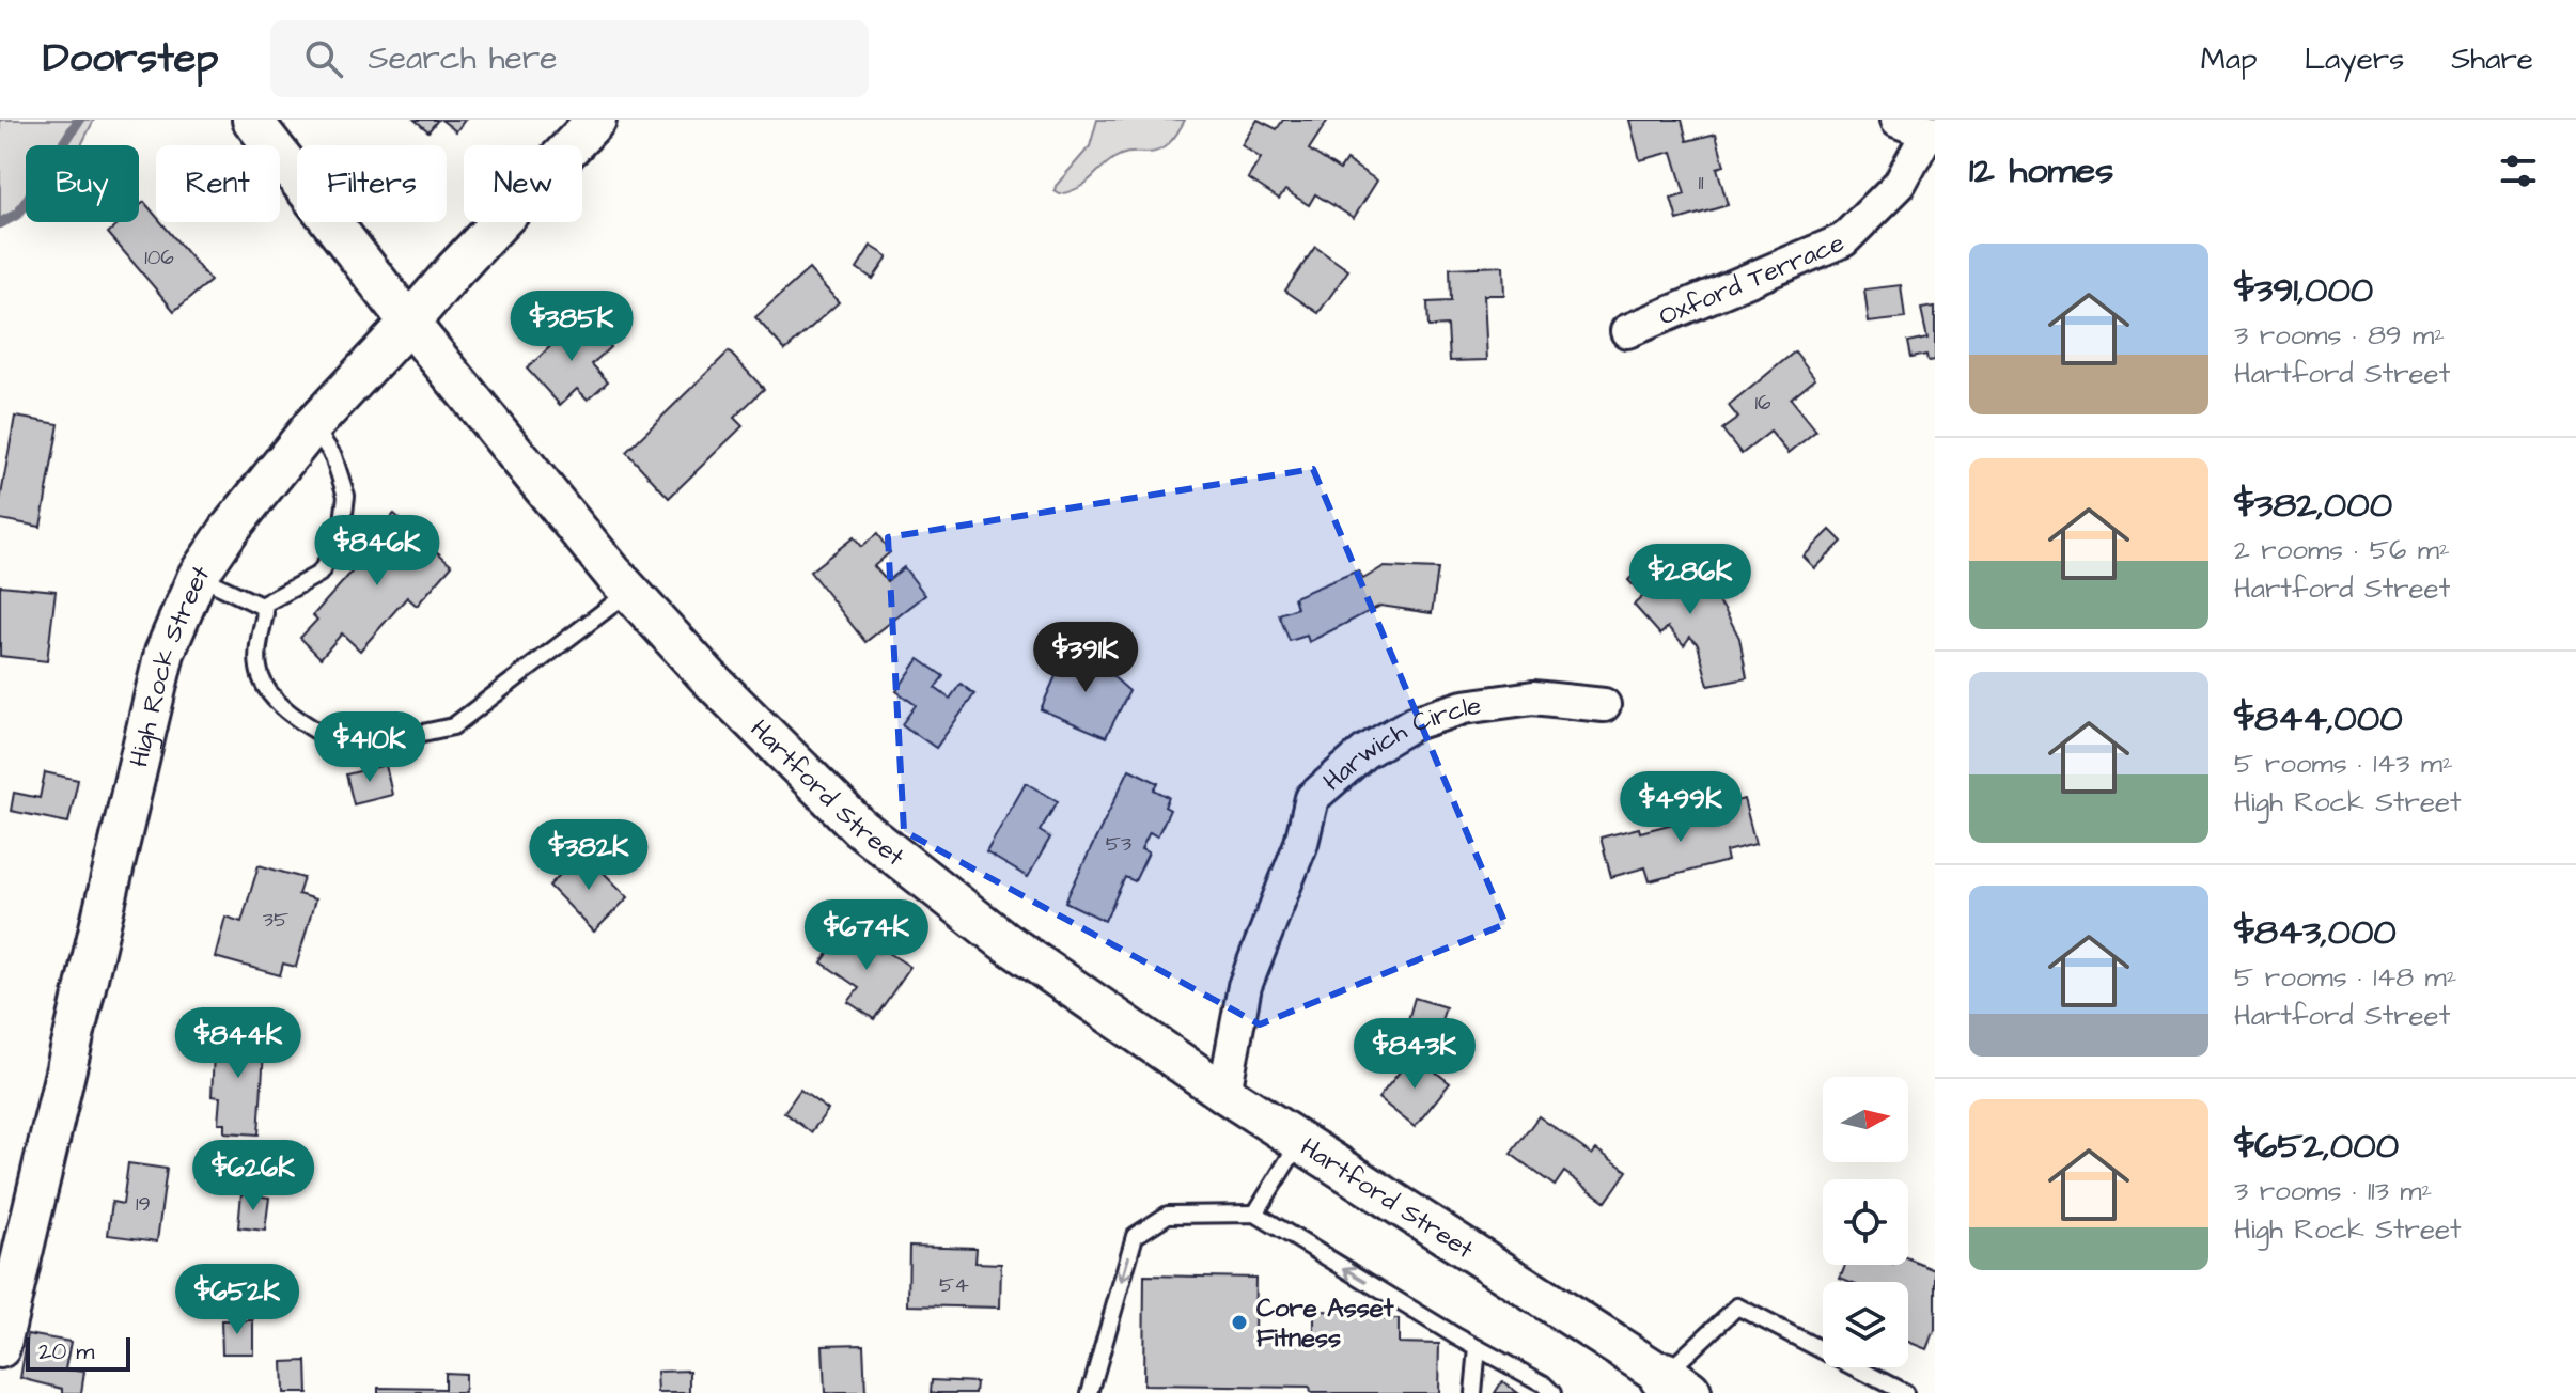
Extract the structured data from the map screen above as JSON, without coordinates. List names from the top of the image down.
{
  "streets": {
    "street": [
      "Oxford Terrace",
      "High Rock Street",
      "Harwich Circle",
      "Hartford Street"
    ]
  },
  "crossings": [
    ["High Rock Street", "Hartford Street"],
    ["Harwich Circle", "Hartford Street"]
  ],
  "places": ["Core Asset Fitness"],
  "house_numbers": [
    "11",
    "106",
    "16",
    "53",
    "35",
    "19",
    "54"
  ],
  "scale_bar": "20 m",
  "north": "right",
  "page": {
    "header": "Doorstep",
    "search": "Search here",
    "nav": ["Map", "Layers", "Share"],
    "heading": "12 homes",
    "chip": [
      "Buy",
      "Rent",
      "Filters",
      "New"
    ],
    "list": [
      {
        "name": "$391,000",
        "note": "3 rooms · 89 m² · Hartford Street"
      },
      {
        "name": "$382,000",
        "note": "2 rooms · 56 m² · Hartford Street"
      },
      {
        "name": "$844,000",
        "note": "5 rooms · 143 m² · High Rock Street"
      },
      {
        "name": "$843,000",
        "note": "5 rooms · 148 m² · Hartford Street"
      },
      {
        "name": "$652,000",
        "note": "3 rooms · 113 m² · High Rock Street"
      }
    ],
    "price": [
      "$385K",
      "$846K",
      "$286K",
      "$391K",
      "$410K",
      "$499K",
      "$382K",
      "$674K",
      "$844K",
      "$843K",
      "$626K",
      "$652K"
    ],
    "scale": "20 m"
  }
}
